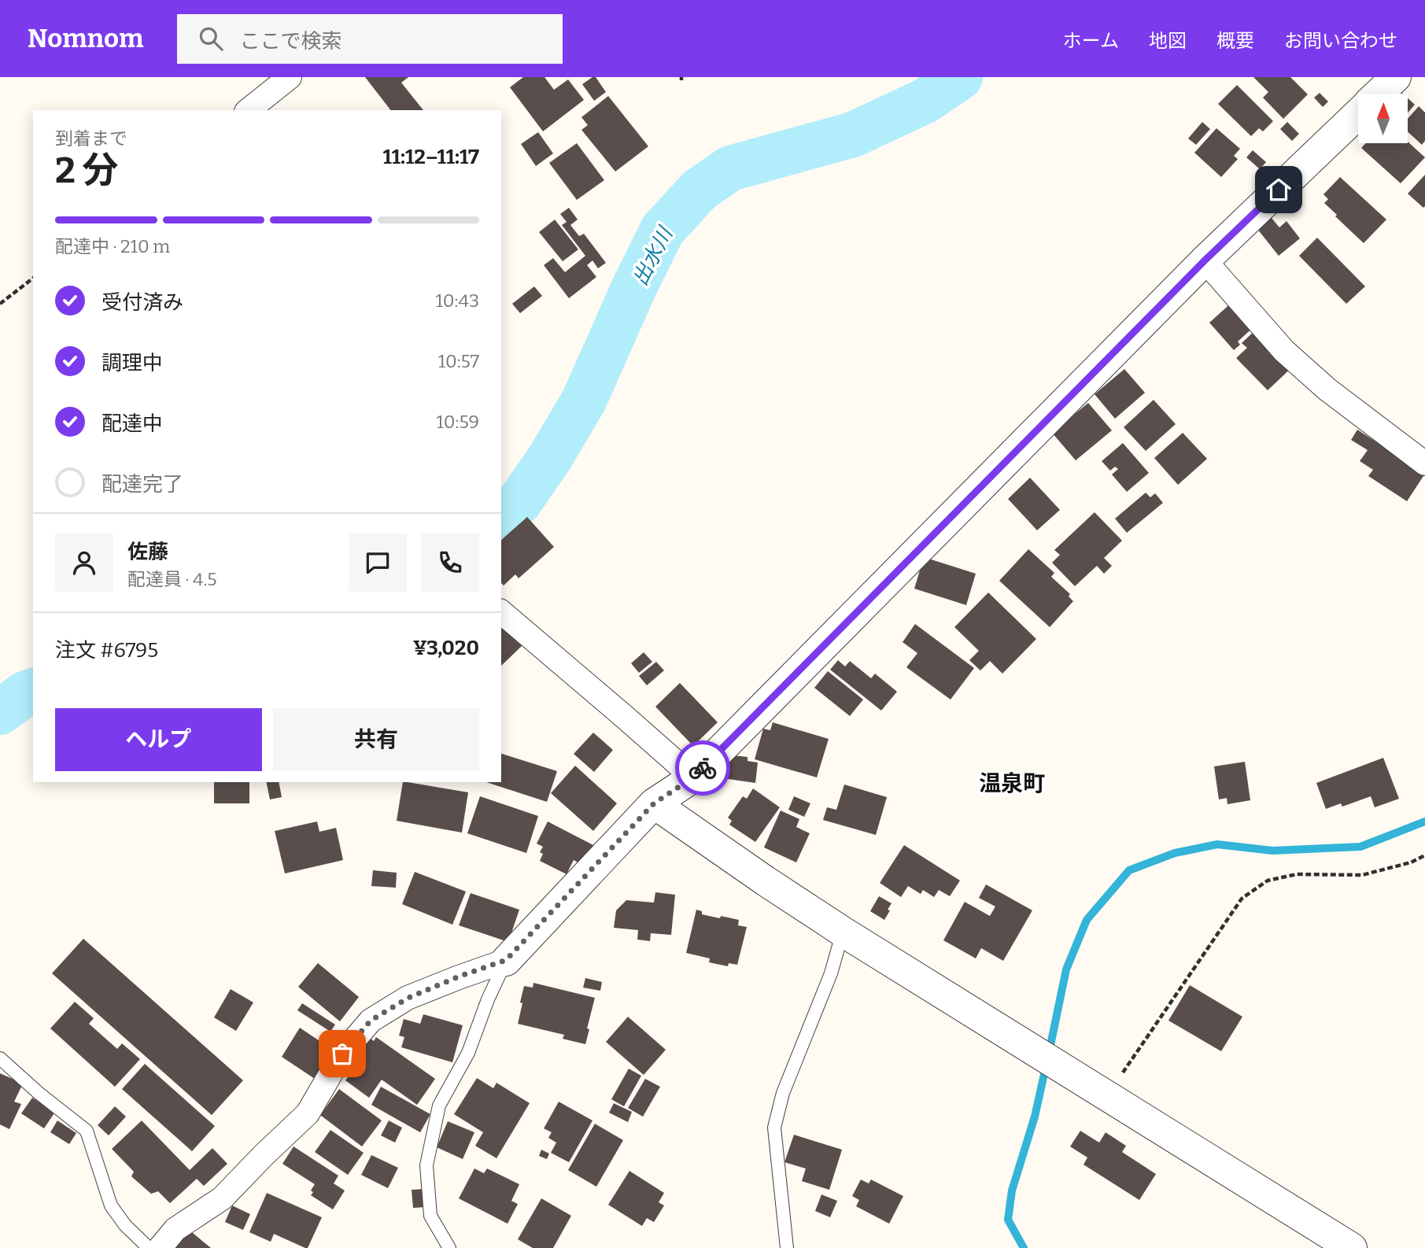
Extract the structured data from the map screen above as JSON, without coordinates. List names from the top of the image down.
{
  "districts": ["温泉町"],
  "water": ["出水川"],
  "north": "top",
  "page": {
    "header": "Nomnom",
    "search": "ここで検索",
    "nav": [
      "ホーム",
      "地図",
      "概要",
      "お問い合わせ"
    ],
    "heading": ["2 分", "到着まで", "11:12–11:17"],
    "panel": [
      "佐藤",
      "配達員 · 4.5",
      "注文 #6795",
      "¥3,020"
    ],
    "bar": "配達中 · 210 m",
    "list": [
      ["受付済み", "10:43"],
      ["調理中", "10:57"],
      ["配達中", "10:59"],
      "配達完了"
    ],
    "buttons": ["ヘルプ", "共有"]
  }
}
